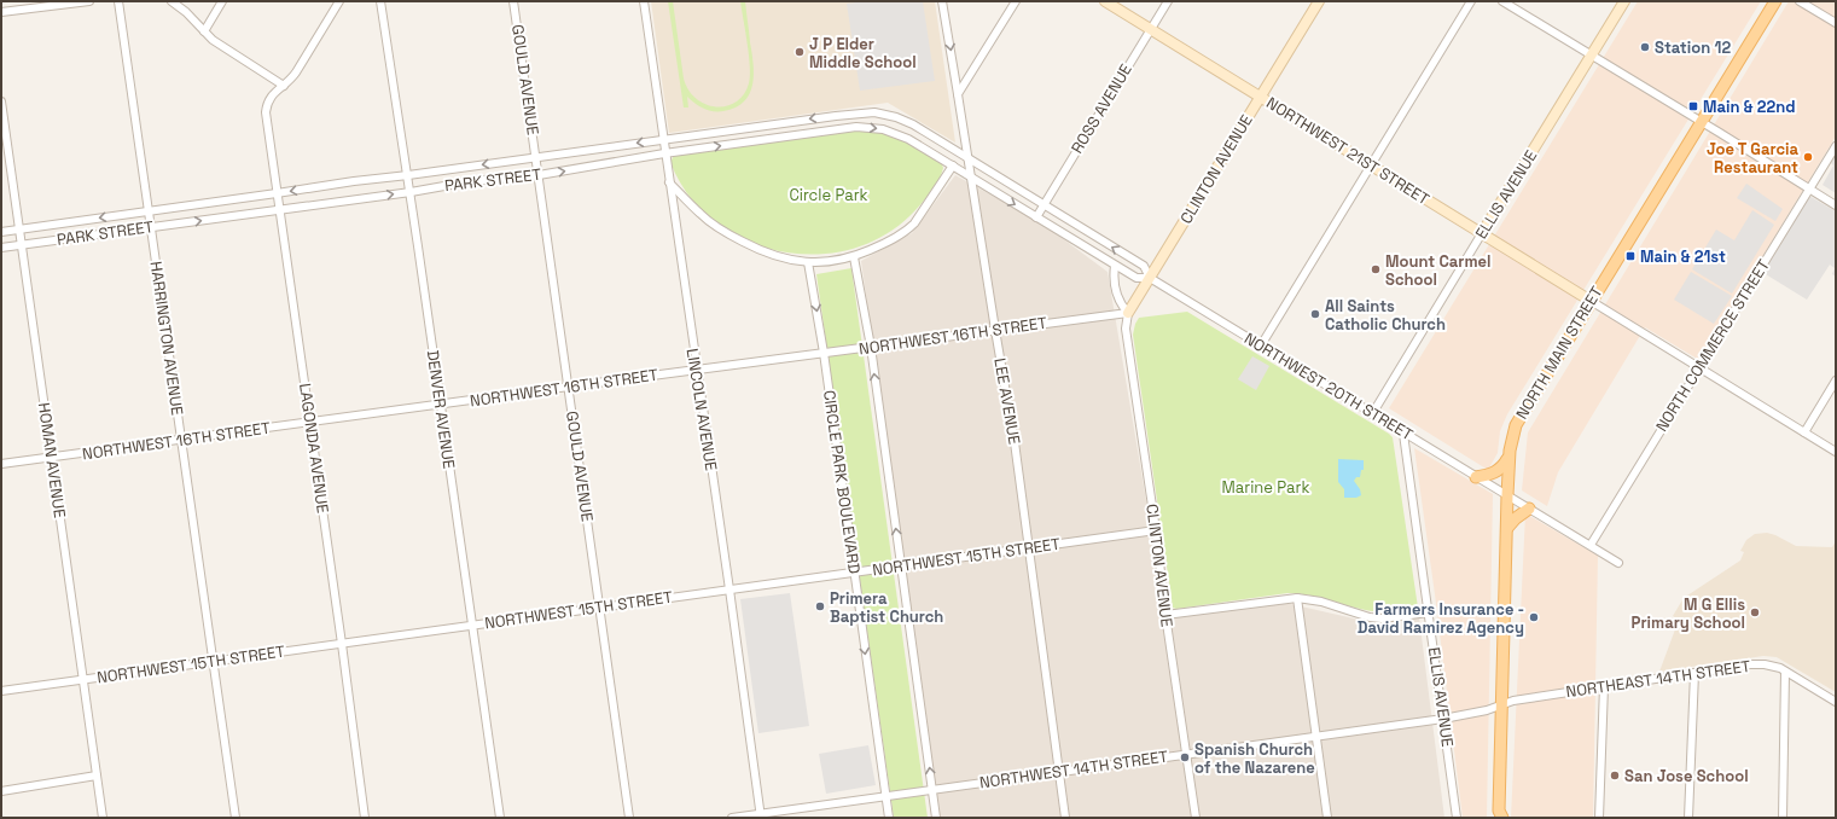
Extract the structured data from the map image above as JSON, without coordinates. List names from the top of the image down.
{
  "streets": {
    "main road": ["NORTH MAIN STREET"],
    "street": [
      "GOULD AVENUE",
      "ROSS AVENUE",
      "NORTHWEST 21ST STREET",
      "CLINTON AVENUE",
      "PARK STREET",
      "ELLIS AVENUE",
      "NORTHWEST 16TH STREET",
      "HARRINGTON AVENUE",
      "NORTH COMMERCE STREET",
      "NORTHWEST 20TH STREET",
      "LEE AVENUE",
      "DENVER AVENUE",
      "LINCOLN AVENUE",
      "LAGONDA AVENUE",
      "HOMAN AVENUE",
      "CIRCLE PARK BOULEVARD",
      "NORTHWEST 15TH STREET",
      "NORTHEAST 14TH STREET",
      "NORTHWEST 14TH STREET"
    ]
  },
  "crossings": [
    ["GOULD AVENUE", "PARK STREET"],
    ["GOULD AVENUE", "NORTHWEST 16TH STREET"],
    ["GOULD AVENUE", "NORTHWEST 15TH STREET"],
    ["ROSS AVENUE", "NORTHWEST 21ST STREET"],
    ["ROSS AVENUE", "NORTHWEST 20TH STREET"],
    ["NORTHWEST 21ST STREET", "CLINTON AVENUE"],
    ["NORTHWEST 21ST STREET", "ELLIS AVENUE"],
    ["NORTHWEST 21ST STREET", "NORTH MAIN STREET"],
    ["CLINTON AVENUE", "NORTHWEST 16TH STREET"],
    ["CLINTON AVENUE", "NORTHWEST 20TH STREET"],
    ["CLINTON AVENUE", "NORTHWEST 15TH STREET"],
    ["CLINTON AVENUE", "NORTHWEST 14TH STREET"],
    ["PARK STREET", "HARRINGTON AVENUE"],
    ["PARK STREET", "NORTHWEST 20TH STREET"],
    ["PARK STREET", "LEE AVENUE"],
    ["PARK STREET", "DENVER AVENUE"],
    ["PARK STREET", "LINCOLN AVENUE"],
    ["PARK STREET", "LAGONDA AVENUE"],
    ["PARK STREET", "HOMAN AVENUE"],
    ["ELLIS AVENUE", "NORTHWEST 20TH STREET"],
    ["ELLIS AVENUE", "NORTHWEST 14TH STREET"],
    ["NORTHWEST 16TH STREET", "HARRINGTON AVENUE"],
    ["NORTHWEST 16TH STREET", "LEE AVENUE"],
    ["NORTHWEST 16TH STREET", "DENVER AVENUE"],
    ["NORTHWEST 16TH STREET", "LINCOLN AVENUE"],
    ["NORTHWEST 16TH STREET", "LAGONDA AVENUE"],
    ["NORTHWEST 16TH STREET", "HOMAN AVENUE"],
    ["NORTHWEST 16TH STREET", "CIRCLE PARK BOULEVARD"],
    ["HARRINGTON AVENUE", "NORTHWEST 15TH STREET"],
    ["NORTH COMMERCE STREET", "NORTHWEST 20TH STREET"],
    ["NORTH MAIN STREET", "NORTHWEST 20TH STREET"],
    ["NORTH MAIN STREET", "NORTHEAST 14TH STREET"],
    ["NORTH MAIN STREET", "NORTHWEST 14TH STREET"],
    ["NORTHWEST 20TH STREET", "LEE AVENUE"],
    ["LEE AVENUE", "NORTHWEST 15TH STREET"],
    ["LEE AVENUE", "NORTHWEST 14TH STREET"],
    ["DENVER AVENUE", "NORTHWEST 15TH STREET"],
    ["LINCOLN AVENUE", "NORTHWEST 15TH STREET"],
    ["LINCOLN AVENUE", "NORTHWEST 14TH STREET"],
    ["LAGONDA AVENUE", "NORTHWEST 15TH STREET"],
    ["HOMAN AVENUE", "NORTHWEST 15TH STREET"],
    ["CIRCLE PARK BOULEVARD", "NORTHWEST 15TH STREET"],
    ["CIRCLE PARK BOULEVARD", "NORTHWEST 14TH STREET"],
    ["NORTHEAST 14TH STREET", "NORTHWEST 14TH STREET"]
  ],
  "parks": ["Circle Park", "Marine Park"],
  "places": {
    "other": [
      "Station 12",
      "J P Elder Middle School",
      "Joe T Garcia Restaurant",
      "Mount Carmel School",
      "All Saints Catholic Church",
      "Primera Baptist Church",
      "M G Ellis Primary School",
      "Farmers Insurance - David Ramirez Agency",
      "Spanish Church of the Nazarene",
      "San Jose School"
    ],
    "transit": ["Main & 22nd", "Main & 21st"]
  }
}
